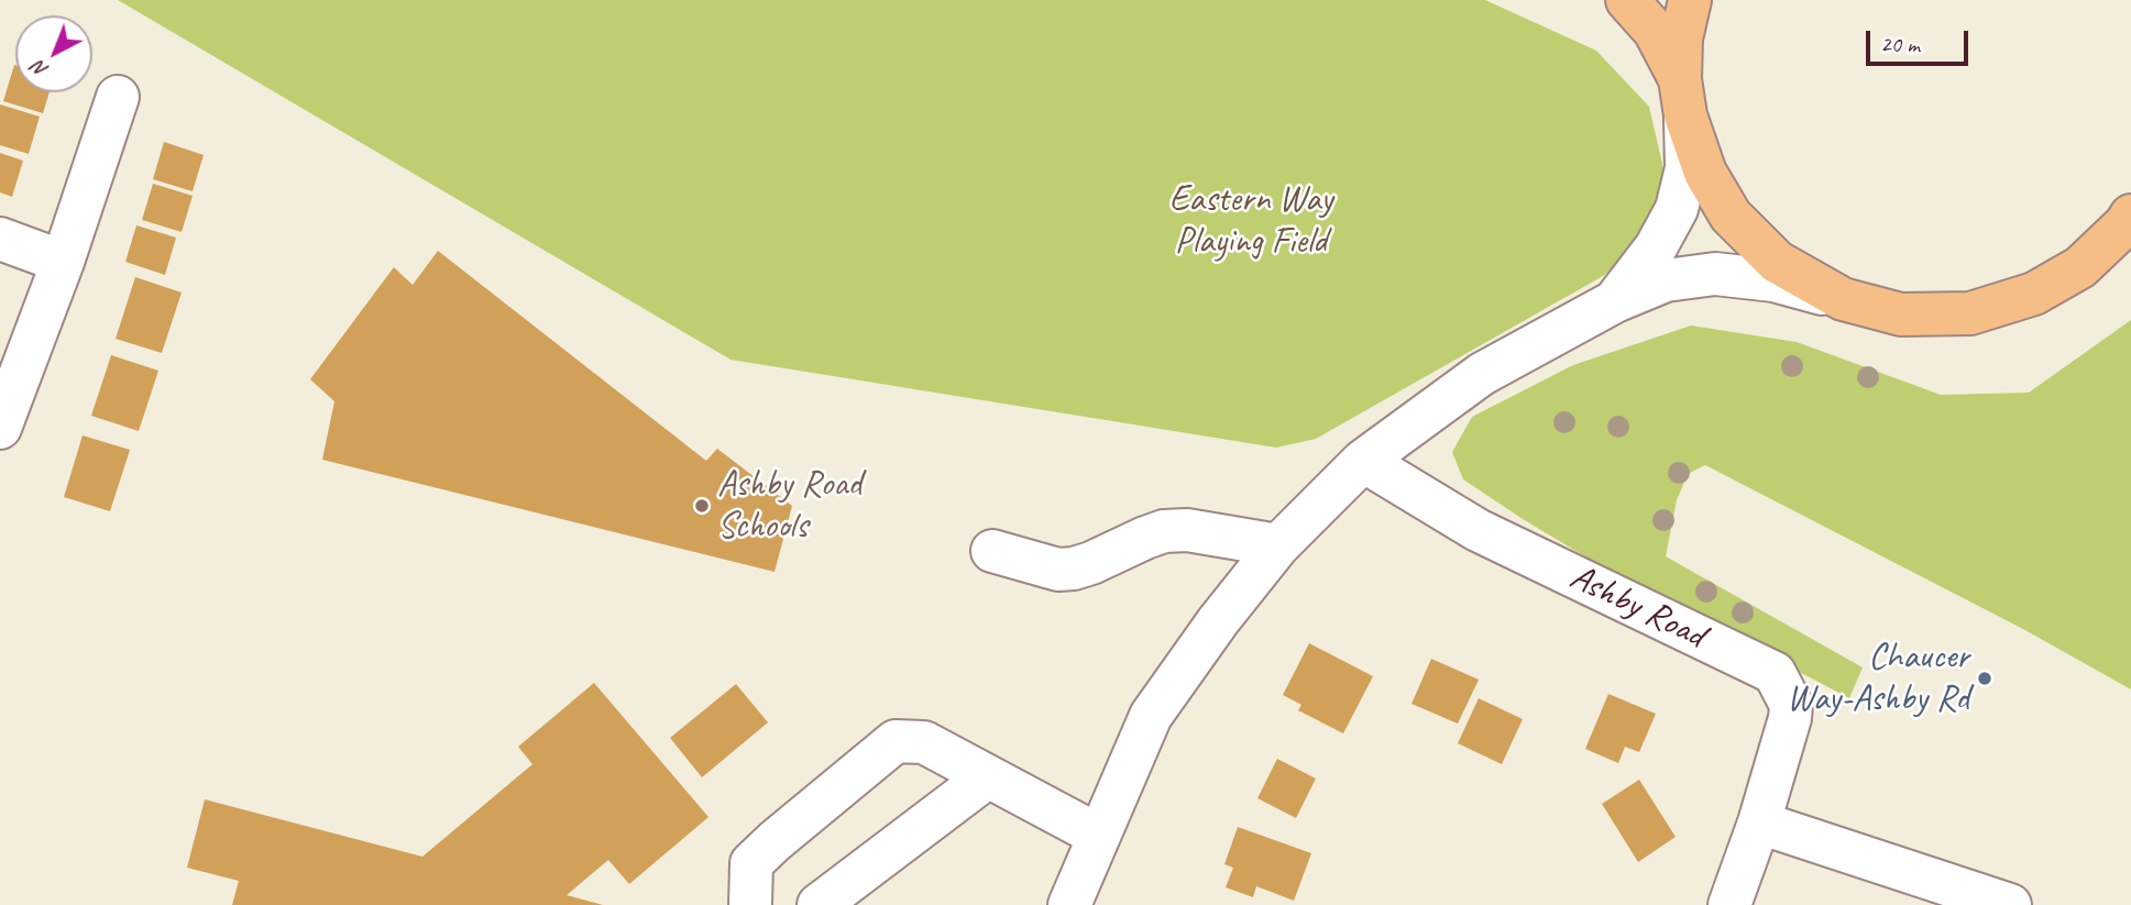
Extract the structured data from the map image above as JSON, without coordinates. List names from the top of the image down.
{
  "streets": {
    "street": ["Ashby Road"]
  },
  "parks": ["Eastern Way Playing Field"],
  "places": ["Ashby Road Schools", "Chaucer Way-Ashby Rd"],
  "scale_bar": "20 m",
  "north": "bottom left"
}
